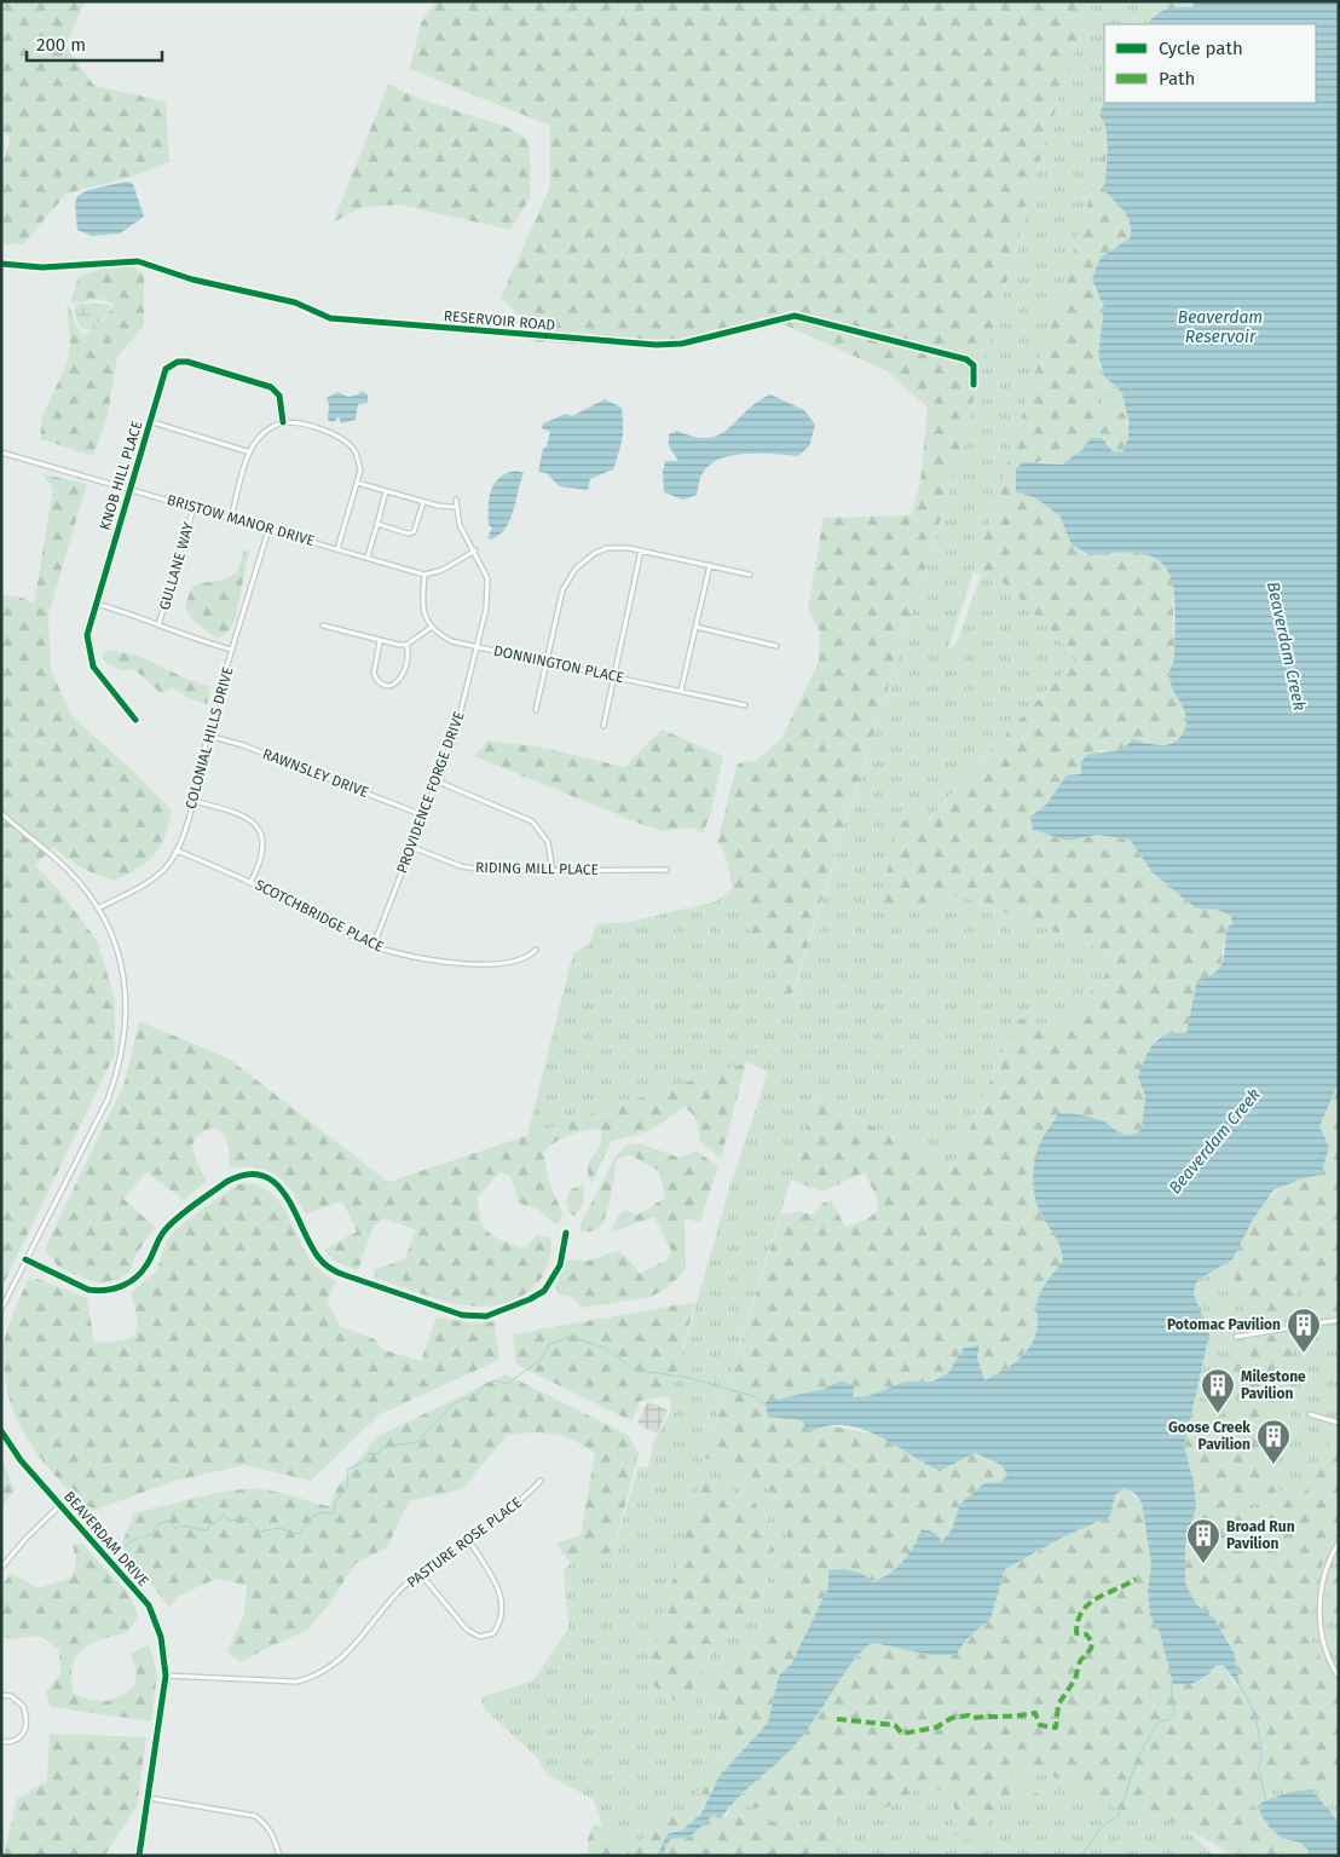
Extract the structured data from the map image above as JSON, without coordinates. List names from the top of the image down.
{
  "streets": {
    "street": [
      "RESERVOIR ROAD",
      "KNOB HILL PLACE",
      "BRISTOW MANOR DRIVE",
      "GULLANE WAY",
      "DONNINGTON PLACE",
      "COLONIAL HILLS DRIVE",
      "RAWNSLEY DRIVE",
      "PROVIDENCE FORGE DRIVE",
      "RIDING MILL PLACE",
      "SCOTCHBRIDGE PLACE",
      "BEAVERDAM DRIVE",
      "PASTURE ROSE PLACE"
    ]
  },
  "crossings": [
    ["KNOB HILL PLACE", "BRISTOW MANOR DRIVE"],
    ["KNOB HILL PLACE", "COLONIAL HILLS DRIVE"],
    ["BRISTOW MANOR DRIVE", "GULLANE WAY"],
    ["BRISTOW MANOR DRIVE", "COLONIAL HILLS DRIVE"],
    ["DONNINGTON PLACE", "PROVIDENCE FORGE DRIVE"],
    ["COLONIAL HILLS DRIVE", "RAWNSLEY DRIVE"],
    ["COLONIAL HILLS DRIVE", "SCOTCHBRIDGE PLACE"],
    ["RAWNSLEY DRIVE", "PROVIDENCE FORGE DRIVE"],
    ["PROVIDENCE FORGE DRIVE", "RIDING MILL PLACE"],
    ["PROVIDENCE FORGE DRIVE", "SCOTCHBRIDGE PLACE"],
    ["BEAVERDAM DRIVE", "PASTURE ROSE PLACE"]
  ],
  "water": ["Beaverdam Reservoir", "Beaverdam Creek"],
  "places": {
    "building": [
      "Potomac Pavilion",
      "Milestone Pavilion",
      "Goose Creek Pavilion",
      "Broad Run Pavilion"
    ]
  },
  "legend": ["Cycle path", "Path"],
  "scale_bar": "200 m"
}
